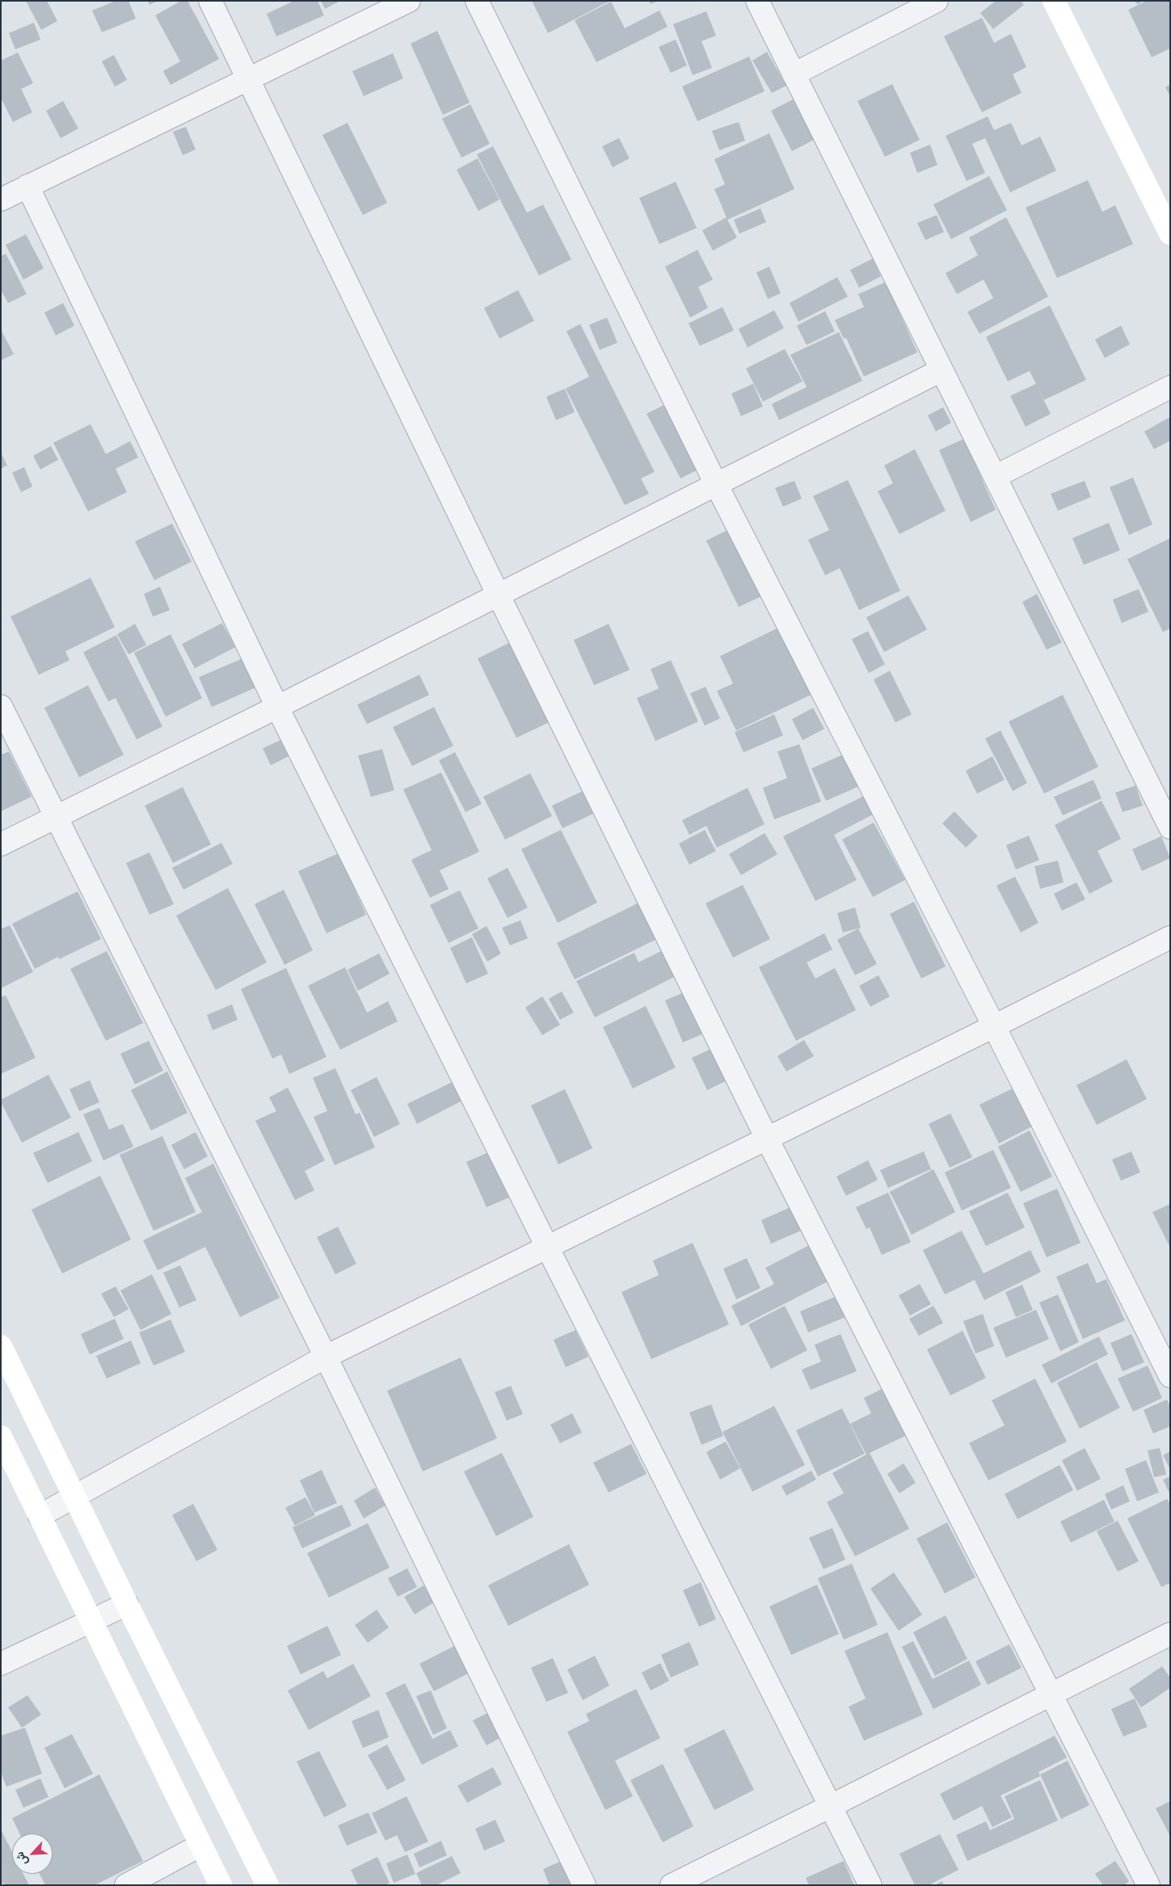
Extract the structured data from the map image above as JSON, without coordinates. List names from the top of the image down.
{
  "north": "bottom left"
}
